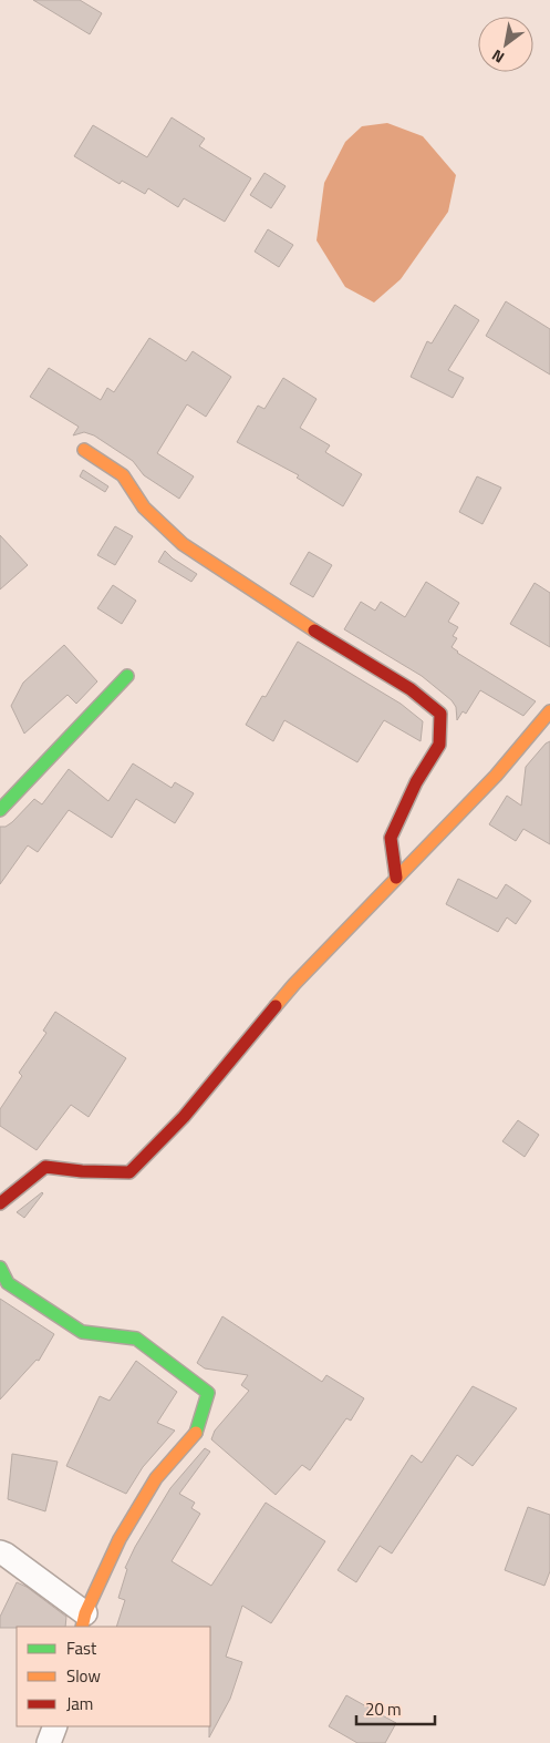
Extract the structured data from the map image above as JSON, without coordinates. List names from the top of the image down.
{
  "legend": ["Fast", "Slow", "Jam"],
  "scale_bar": "20 m",
  "north": "bottom left"
}
